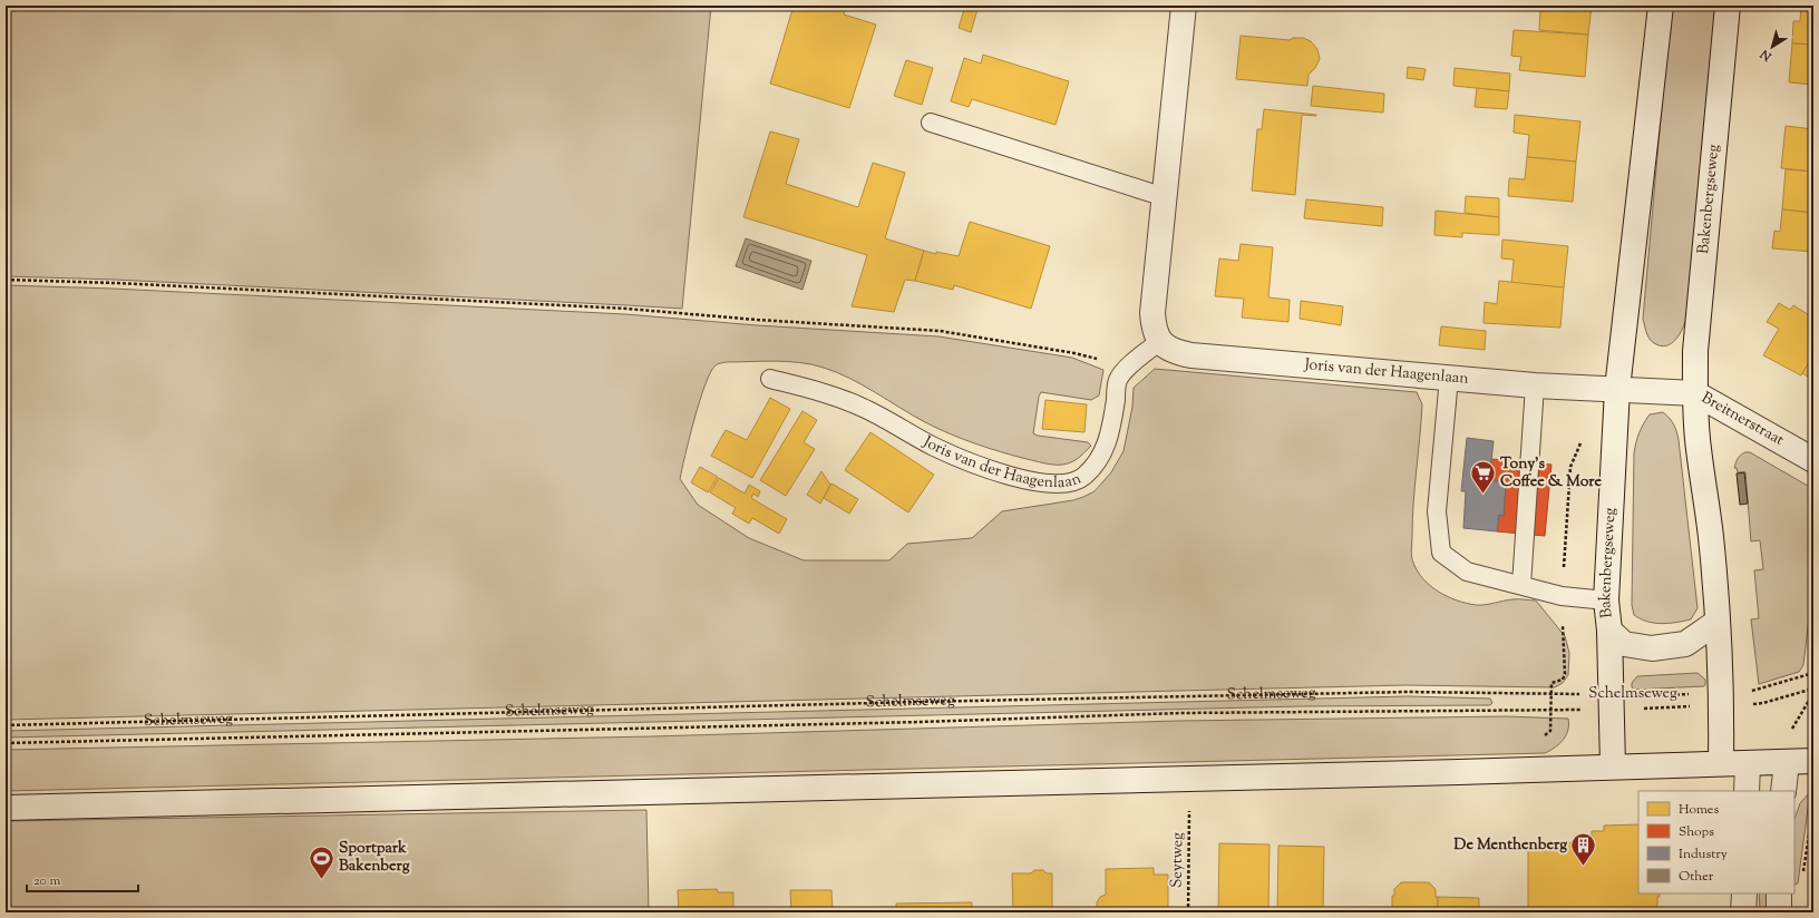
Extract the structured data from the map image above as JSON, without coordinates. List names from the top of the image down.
{
  "streets": {
    "street": ["Bakenbergseweg", "Joris van der Haagenlaan", "Breitnerstraat"],
    "path": ["Schelmseweg", "Seytweg"]
  },
  "crossings": [
    ["Bakenbergseweg", "Joris van der Haagenlaan"],
    ["Bakenbergseweg", "Breitnerstraat"],
    ["Bakenbergseweg", "Schelmseweg"]
  ],
  "places": {
    "supermarket": ["Tony's Coffee & More"],
    "building": ["De Menthenberg"],
    "sports": ["Sportpark Bakenberg"]
  },
  "legend": [
    "Homes",
    "Shops",
    "Industry",
    "Other"
  ],
  "scale_bar": "20 m",
  "north": "bottom left"
}
